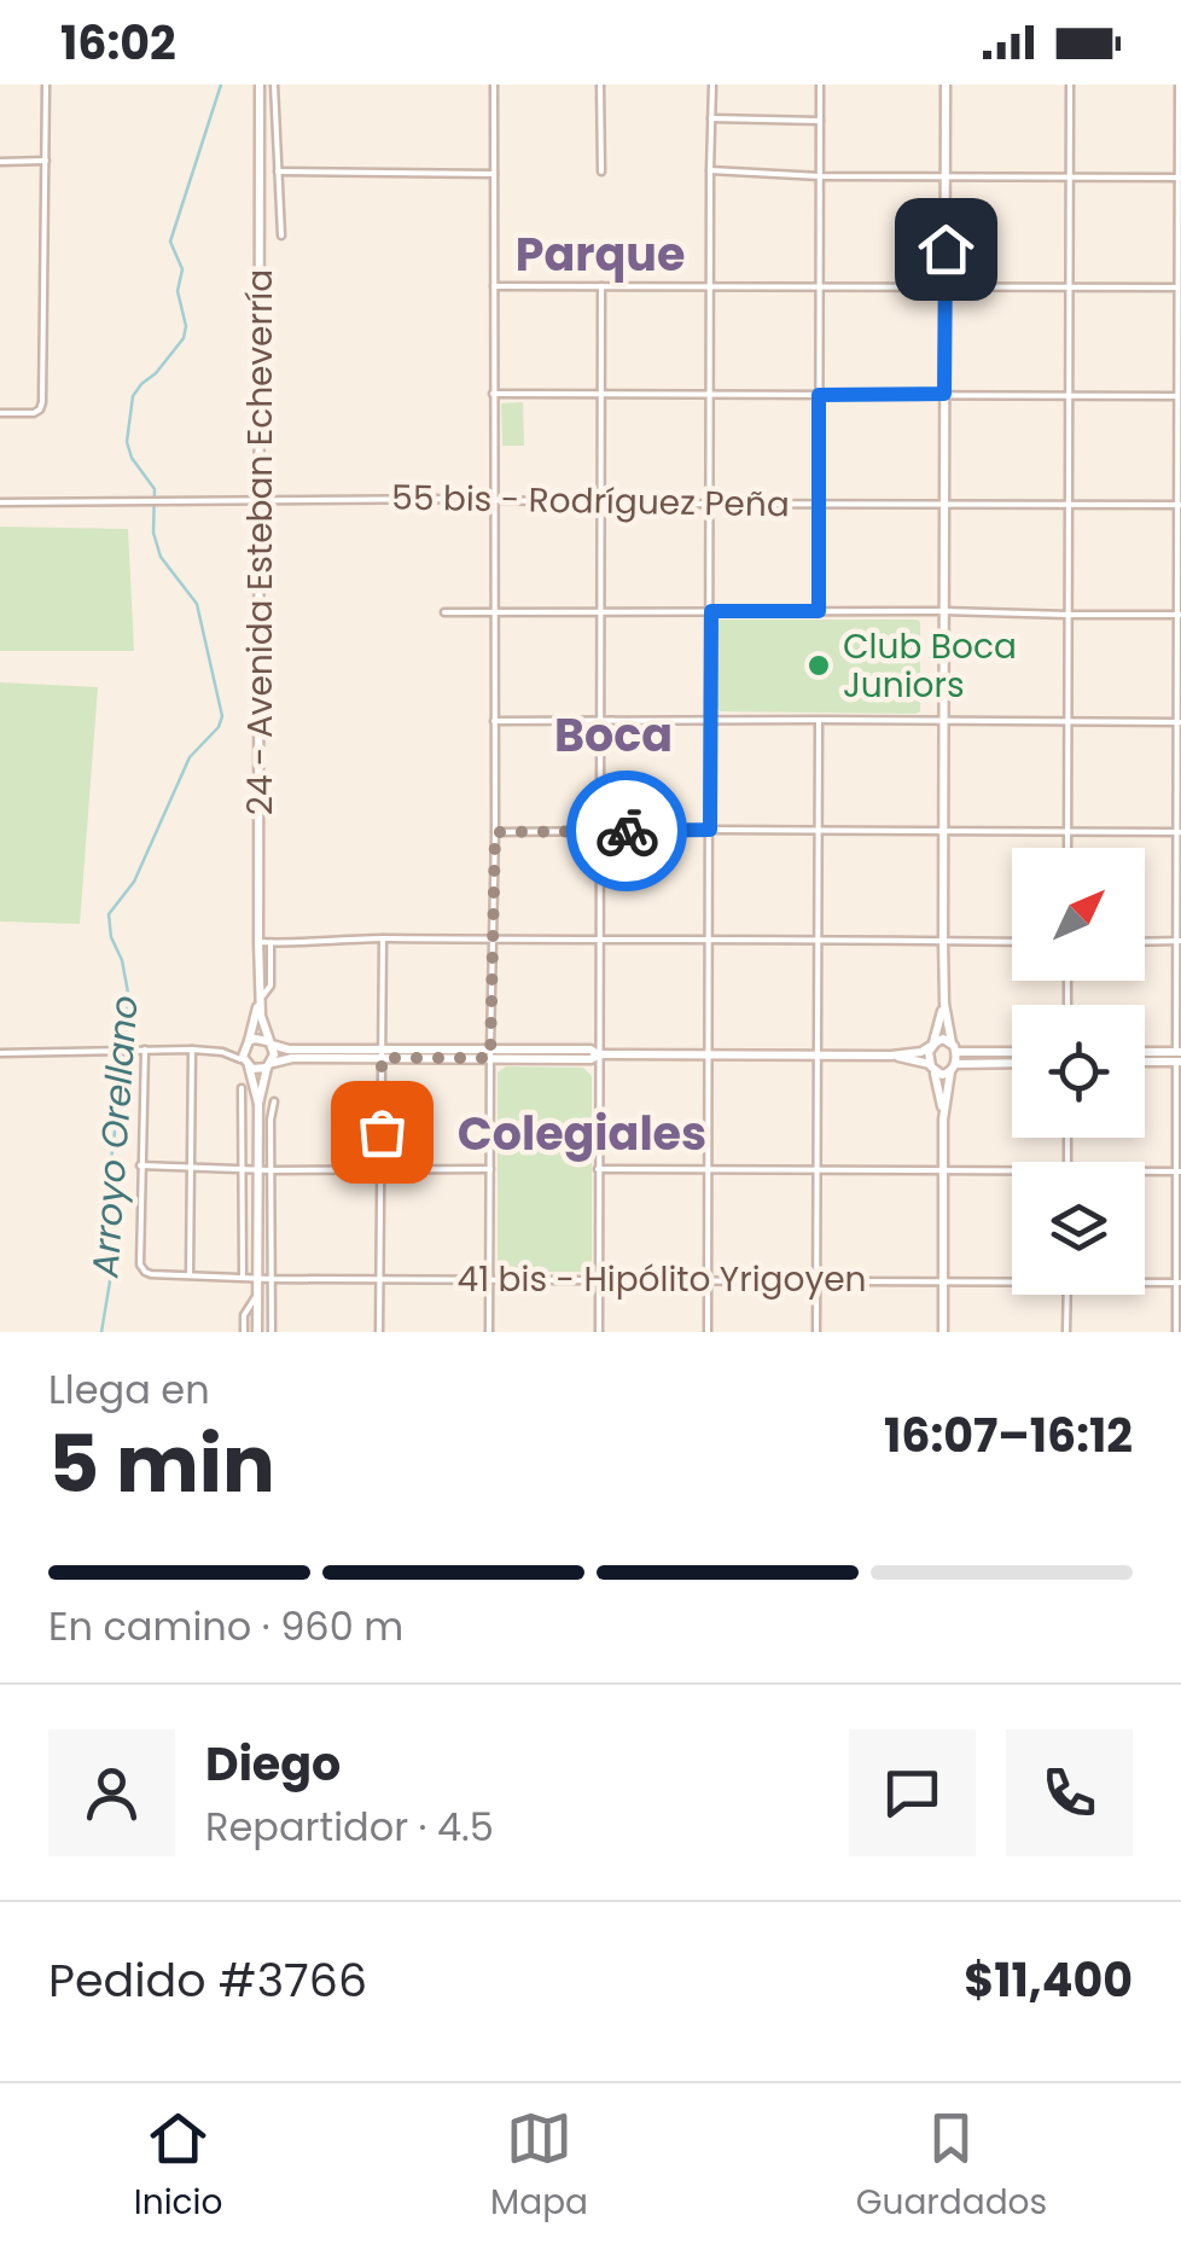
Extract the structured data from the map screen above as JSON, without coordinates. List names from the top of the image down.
{
  "streets": {
    "main road": ["24 - Avenida Esteban Echeverría"],
    "street": ["55 bis - Rodríguez Peña", "41 bis - Hipólito Yrigoyen"]
  },
  "crossings": [
    ["55 bis - Rodríguez Peña", "24 - Avenida Esteban Echeverría"]
  ],
  "districts": ["Parque", "Boca", "Colegiales"],
  "water": ["Arroyo Orellano"],
  "places": ["Club Boca Juniors"],
  "north": "top right",
  "page": {
    "status": "16:02",
    "heading": ["5 min", "Llega en", "16:07–16:12"],
    "panel": [
      "Diego",
      "Repartidor · 4.5",
      "Pedido #3766",
      "$11,400"
    ],
    "bar": "En camino · 960 m",
    "tabs": ["Inicio", "Mapa", "Guardados"]
  }
}
